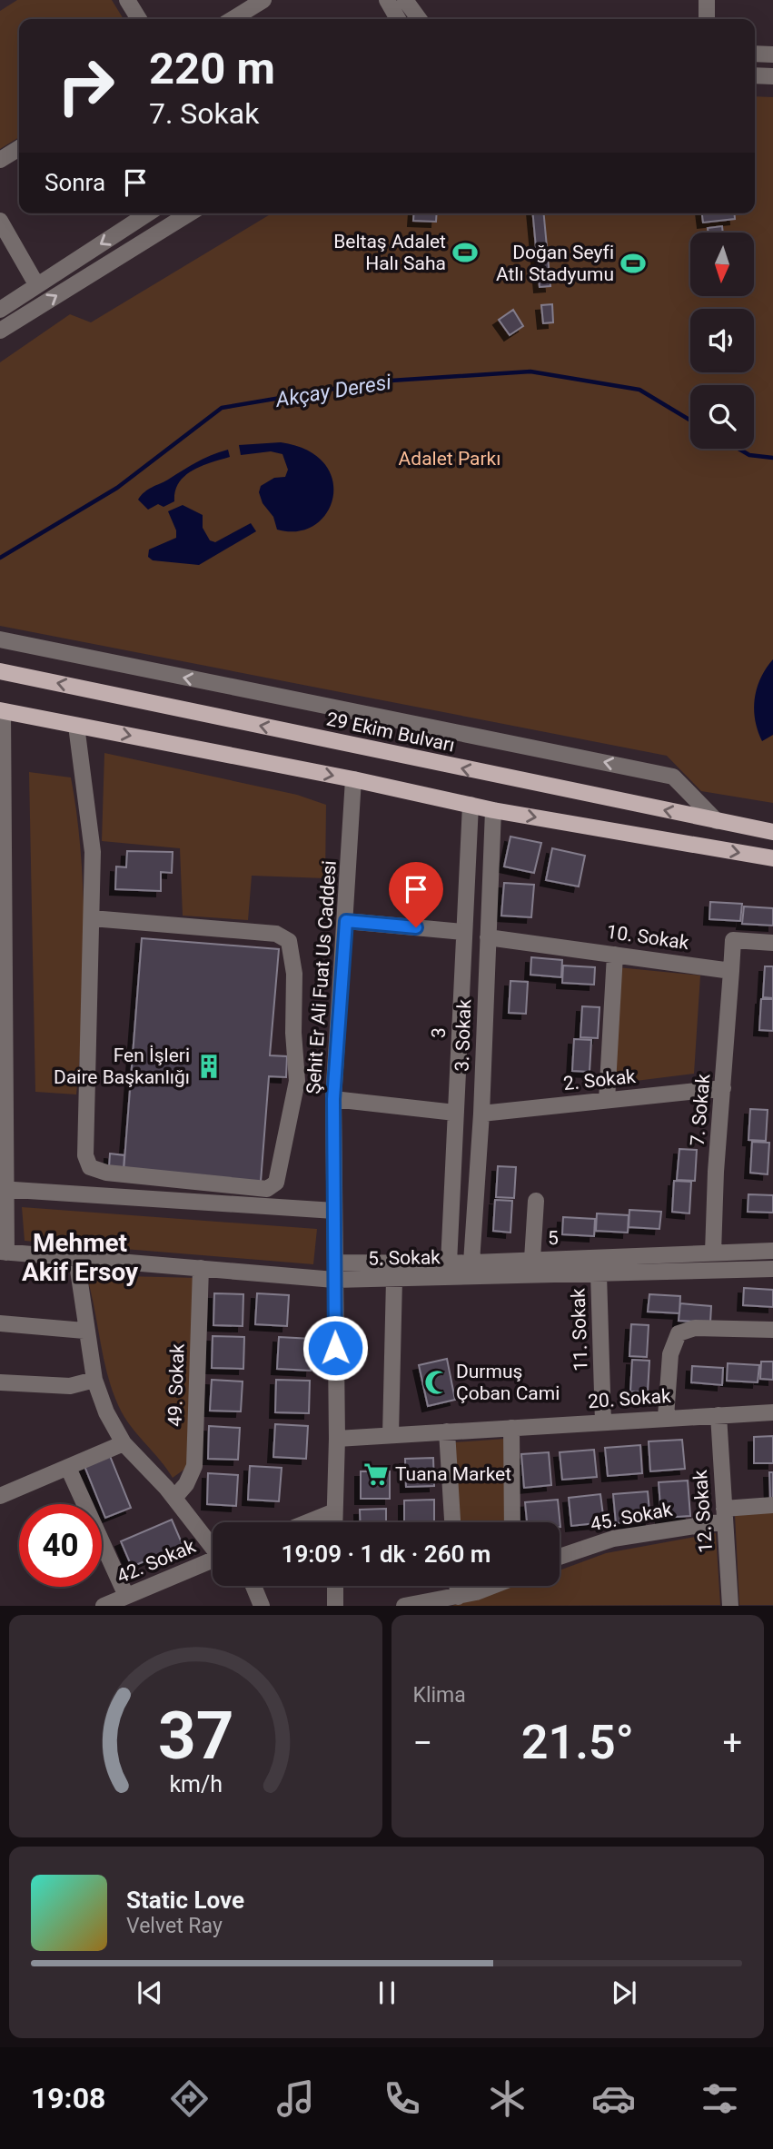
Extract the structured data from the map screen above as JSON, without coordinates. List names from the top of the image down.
{
  "streets": {
    "main road": ["29 Ekim Bulvarı"],
    "street": [
      "10. Sokak",
      "Şehit Er Ali Fuat Us Caddesi",
      "3",
      "3. Sokak",
      "2. Sokak",
      "7. Sokak",
      "5",
      "5. Sokak",
      "11. Sokak",
      "49. Sokak",
      "20. Sokak",
      "12. Sokak",
      "45. Sokak",
      "42. Sokak"
    ]
  },
  "crossings": [
    ["10. Sokak", "3. Sokak"],
    ["10. Sokak", "7. Sokak"],
    ["Şehit Er Ali Fuat Us Caddesi", "5"],
    ["Şehit Er Ali Fuat Us Caddesi", "5. Sokak"],
    ["Şehit Er Ali Fuat Us Caddesi", "20. Sokak"],
    ["3", "5"],
    ["3. Sokak", "2. Sokak"],
    ["3. Sokak", "5"],
    ["2. Sokak", "7. Sokak"],
    ["7. Sokak", "5"],
    ["5. Sokak", "11. Sokak"],
    ["5. Sokak", "49. Sokak"],
    ["11. Sokak", "20. Sokak"],
    ["20. Sokak", "12. Sokak"],
    ["12. Sokak", "45. Sokak"]
  ],
  "districts": ["Mehmet Akif Ersoy"],
  "water": ["Akçay Deresi"],
  "parks": ["Adalet Parkı"],
  "places": {
    "sports": ["Beltaş Adalet Halı Saha", "Doğan Seyfi Atlı Stadyumu"],
    "building": ["Fen İşleri Daire Başkanlığı"],
    "mosque": ["Durmuş Çoban Cami"],
    "supermarket": ["Tuana Market"]
  },
  "north": "bottom",
  "page": {
    "turn": ["220 m", "7. Sokak"],
    "then": "Sonra",
    "limit": "40",
    "trip": "19:09 · 1 dk · 260 m",
    "tile": "Klima",
    "heat": ["−", "21.5°", "+"],
    "song": ["Static Love", "Velvet Ray"],
    "tabs": "19:08",
    "gauge": ["37", "km/h"]
  }
}
